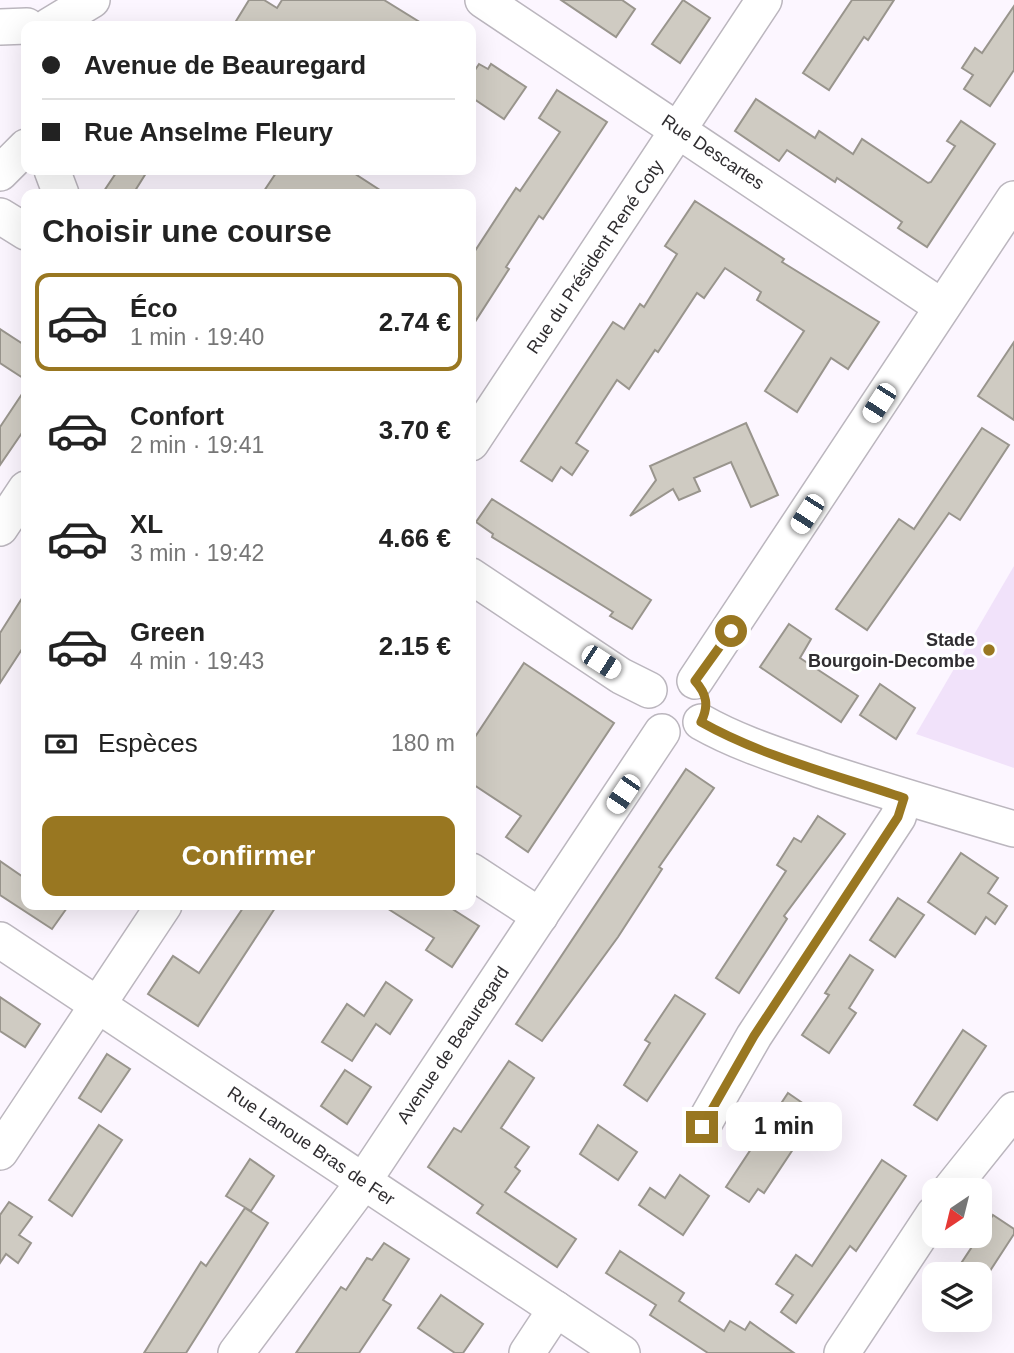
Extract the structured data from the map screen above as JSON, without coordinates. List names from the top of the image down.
{
  "streets": {
    "street": [
      "Rue Descartes",
      "Rue du Président René Coty",
      "Avenue de Beauregard",
      "Rue Lanoue Bras de Fer"
    ]
  },
  "crossings": [
    ["Rue Descartes", "Rue du Président René Coty"],
    ["Avenue de Beauregard", "Rue Lanoue Bras de Fer"]
  ],
  "places": ["Stade Bourgoin-Decombe"],
  "north": "bottom left",
  "page": {
    "banner": ["Avenue de Beauregard", "Rue Anselme Fleury"],
    "heading": "Choisir une course",
    "list": [
      {
        "name": "Éco",
        "note": "1 min · 19:40",
        "value": "2.74 €"
      },
      {
        "name": "Confort",
        "note": "2 min · 19:41",
        "value": "3.70 €"
      },
      {
        "name": "XL",
        "note": "3 min · 19:42",
        "value": "4.66 €"
      },
      {
        "name": "Green",
        "note": "4 min · 19:43",
        "value": "2.15 €"
      }
    ],
    "pay": ["Espèces", "180 m"],
    "buttons": "Confirmer",
    "bubble": "1 min"
  }
}
